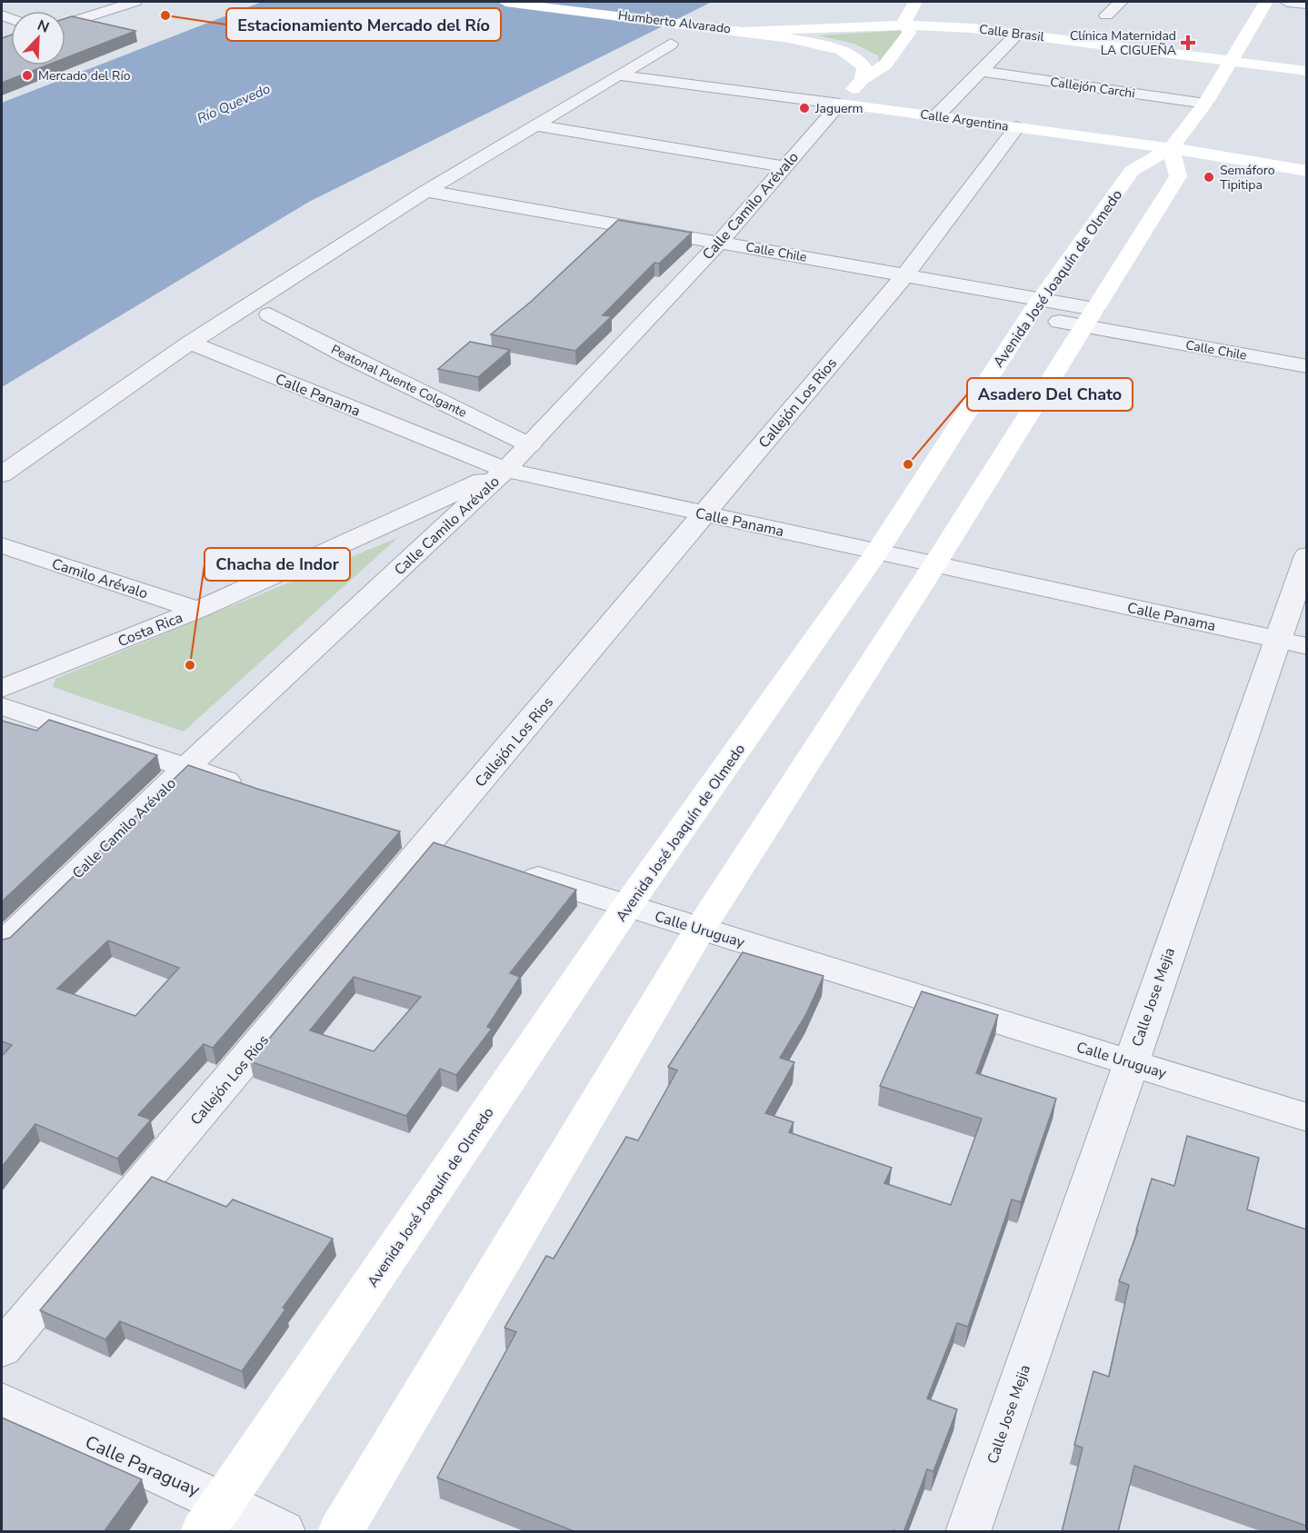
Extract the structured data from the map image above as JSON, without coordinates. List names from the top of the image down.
{
  "streets": {
    "main road": [
      "Humberto Alvarado",
      "Calle Brasil",
      "Calle Argentina",
      "Calle Camilo Arévalo",
      "Avenida José Joaquín de Olmedo"
    ],
    "street": [
      "Callejón Carchi",
      "Calle Chile",
      "Peatonal Puente Colgante",
      "Calle Panama",
      "Callejón Los Rios",
      "Camilo Arévalo",
      "Costa Rica",
      "Calle Uruguay",
      "Calle Jose Mejia",
      "Calle Paraguay"
    ]
  },
  "crossings": [
    ["Humberto Alvarado", "Calle Brasil"],
    ["Calle Brasil", "Calle Camilo Arévalo"],
    ["Calle Brasil", "Avenida José Joaquín de Olmedo"],
    ["Callejón Carchi", "Avenida José Joaquín de Olmedo"],
    ["Calle Argentina", "Calle Camilo Arévalo"],
    ["Calle Argentina", "Avenida José Joaquín de Olmedo"],
    ["Calle Argentina", "Callejón Los Rios"],
    ["Calle Camilo Arévalo", "Calle Chile"],
    ["Calle Camilo Arévalo", "Peatonal Puente Colgante"],
    ["Calle Camilo Arévalo", "Calle Panama"],
    ["Calle Camilo Arévalo", "Costa Rica"],
    ["Calle Chile", "Avenida José Joaquín de Olmedo"],
    ["Calle Chile", "Callejón Los Rios"],
    ["Avenida José Joaquín de Olmedo", "Calle Panama"],
    ["Avenida José Joaquín de Olmedo", "Calle Uruguay"],
    ["Avenida José Joaquín de Olmedo", "Calle Paraguay"],
    ["Calle Panama", "Callejón Los Rios"],
    ["Calle Panama", "Costa Rica"],
    ["Calle Panama", "Calle Jose Mejia"],
    ["Camilo Arévalo", "Costa Rica"],
    ["Calle Uruguay", "Calle Jose Mejia"]
  ],
  "water": ["Río Quevedo"],
  "places": {
    "other": [
      "Estacionamiento Mercado del Río",
      "Mercado del Río",
      "Jaguerm",
      "Semáforo Tipitipa",
      "Asadero Del Chato",
      "Chacha de Indor"
    ],
    "health": ["Clínica Maternidad LA CIGUEÑA"]
  },
  "north": "top right"
}
